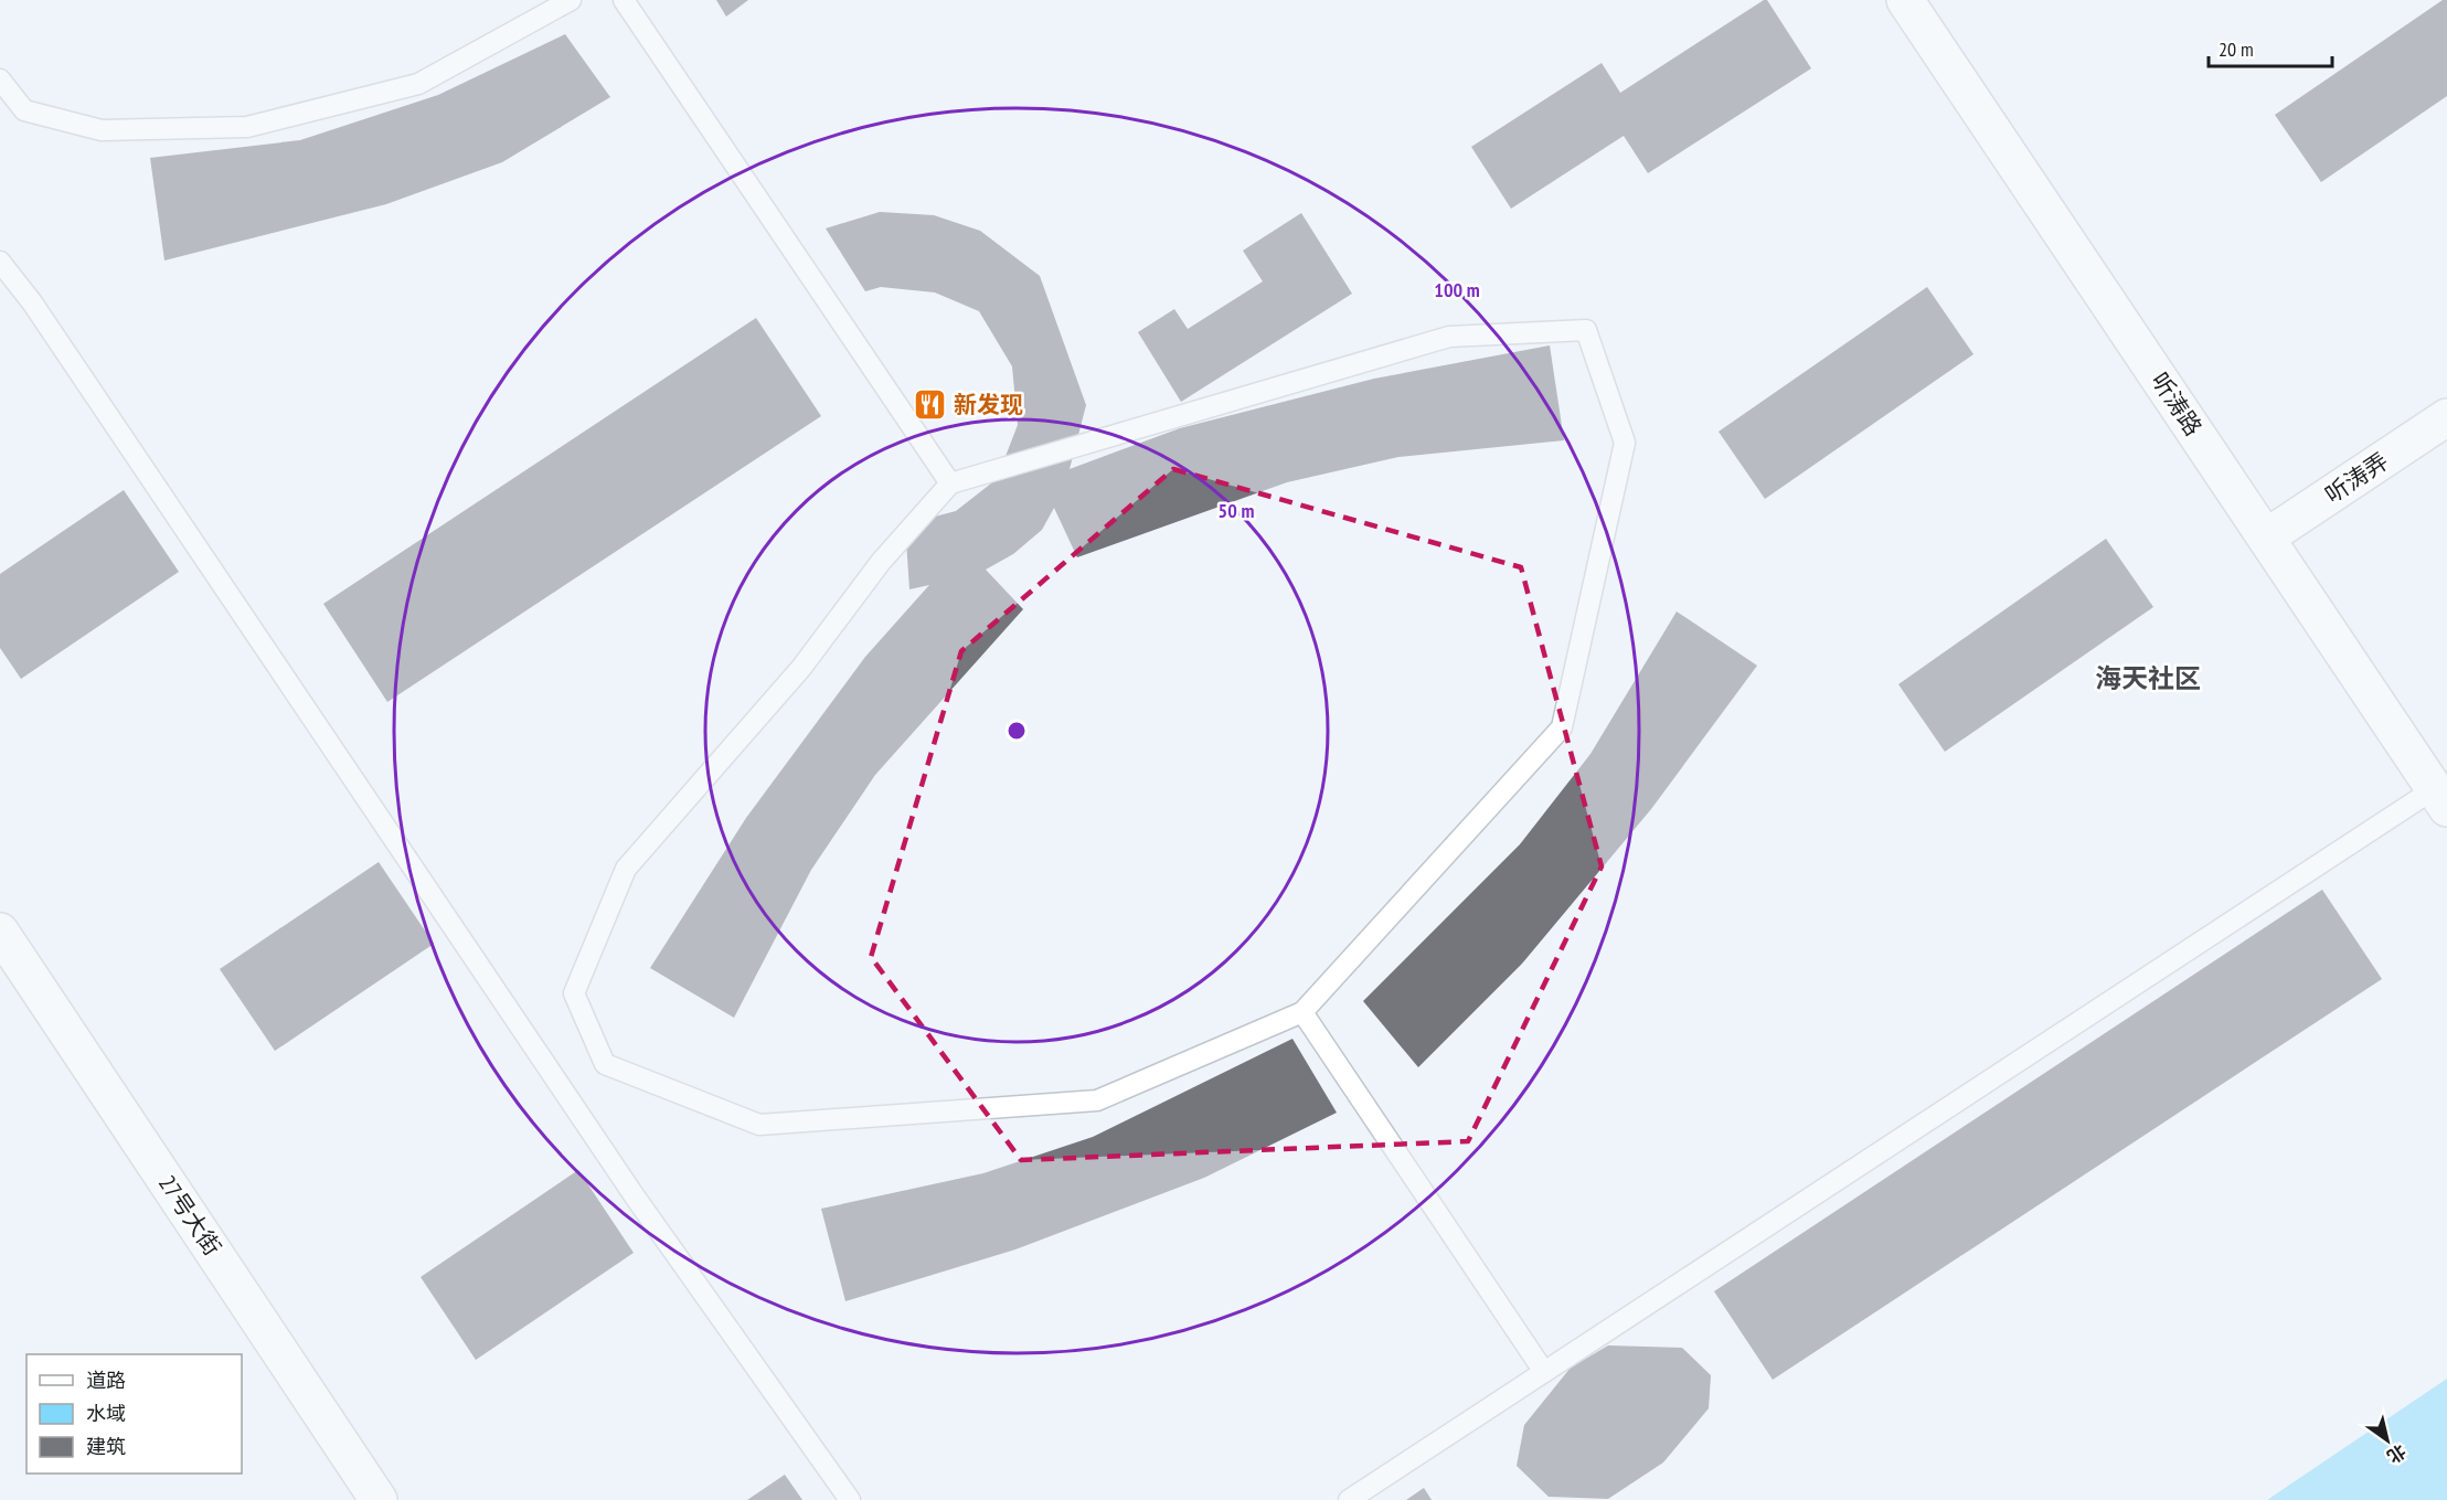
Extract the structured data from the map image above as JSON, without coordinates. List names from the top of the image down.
{
  "streets": {
    "street": ["听涛路", "听涛弄", "27号大街"]
  },
  "crossings": [
    ["听涛路", "听涛弄"]
  ],
  "districts": ["海天社区"],
  "places": {
    "restaurant": ["新发现"]
  },
  "legend": ["道路", "水域", "建筑"],
  "scale_bar": "20 m",
  "north": "bottom right",
  "rings": ["100 m", "50 m"]
}
